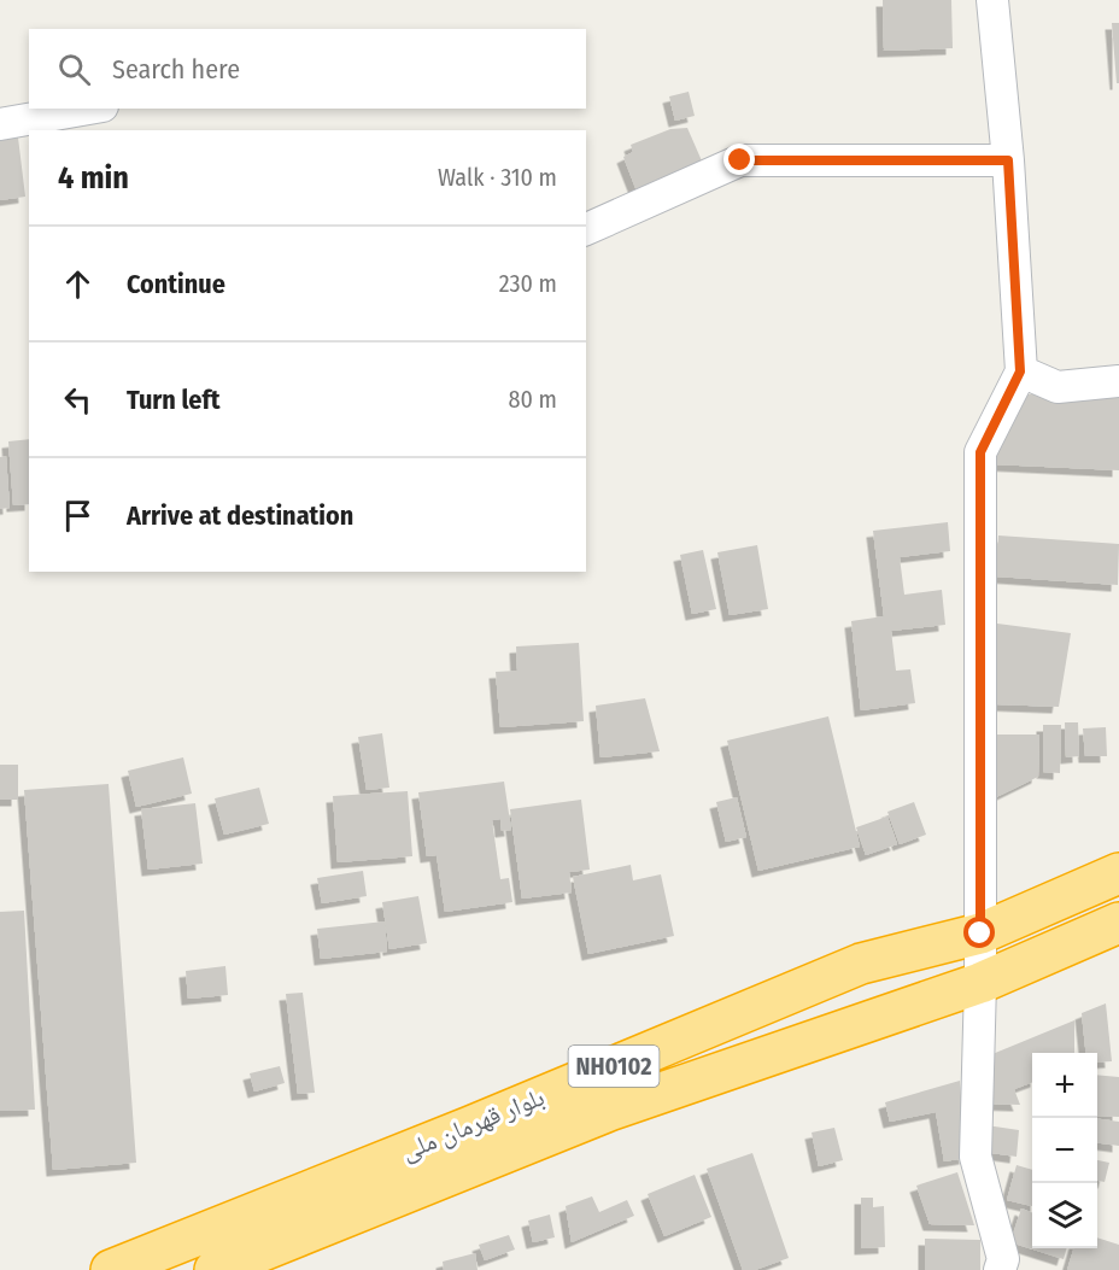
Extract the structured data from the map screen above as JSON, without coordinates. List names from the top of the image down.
{
  "streets": {
    "highway": ["NH0102", "بلوار قهرمان ملی"]
  },
  "page": {
    "search": "Search here",
    "heading": ["4 min", "Walk · 310 m"],
    "list": [
      ["Continue", "230 m"],
      ["Turn left", "80 m"],
      "Arrive at destination"
    ],
    "map_buttons": ["+", "−"]
  }
}
